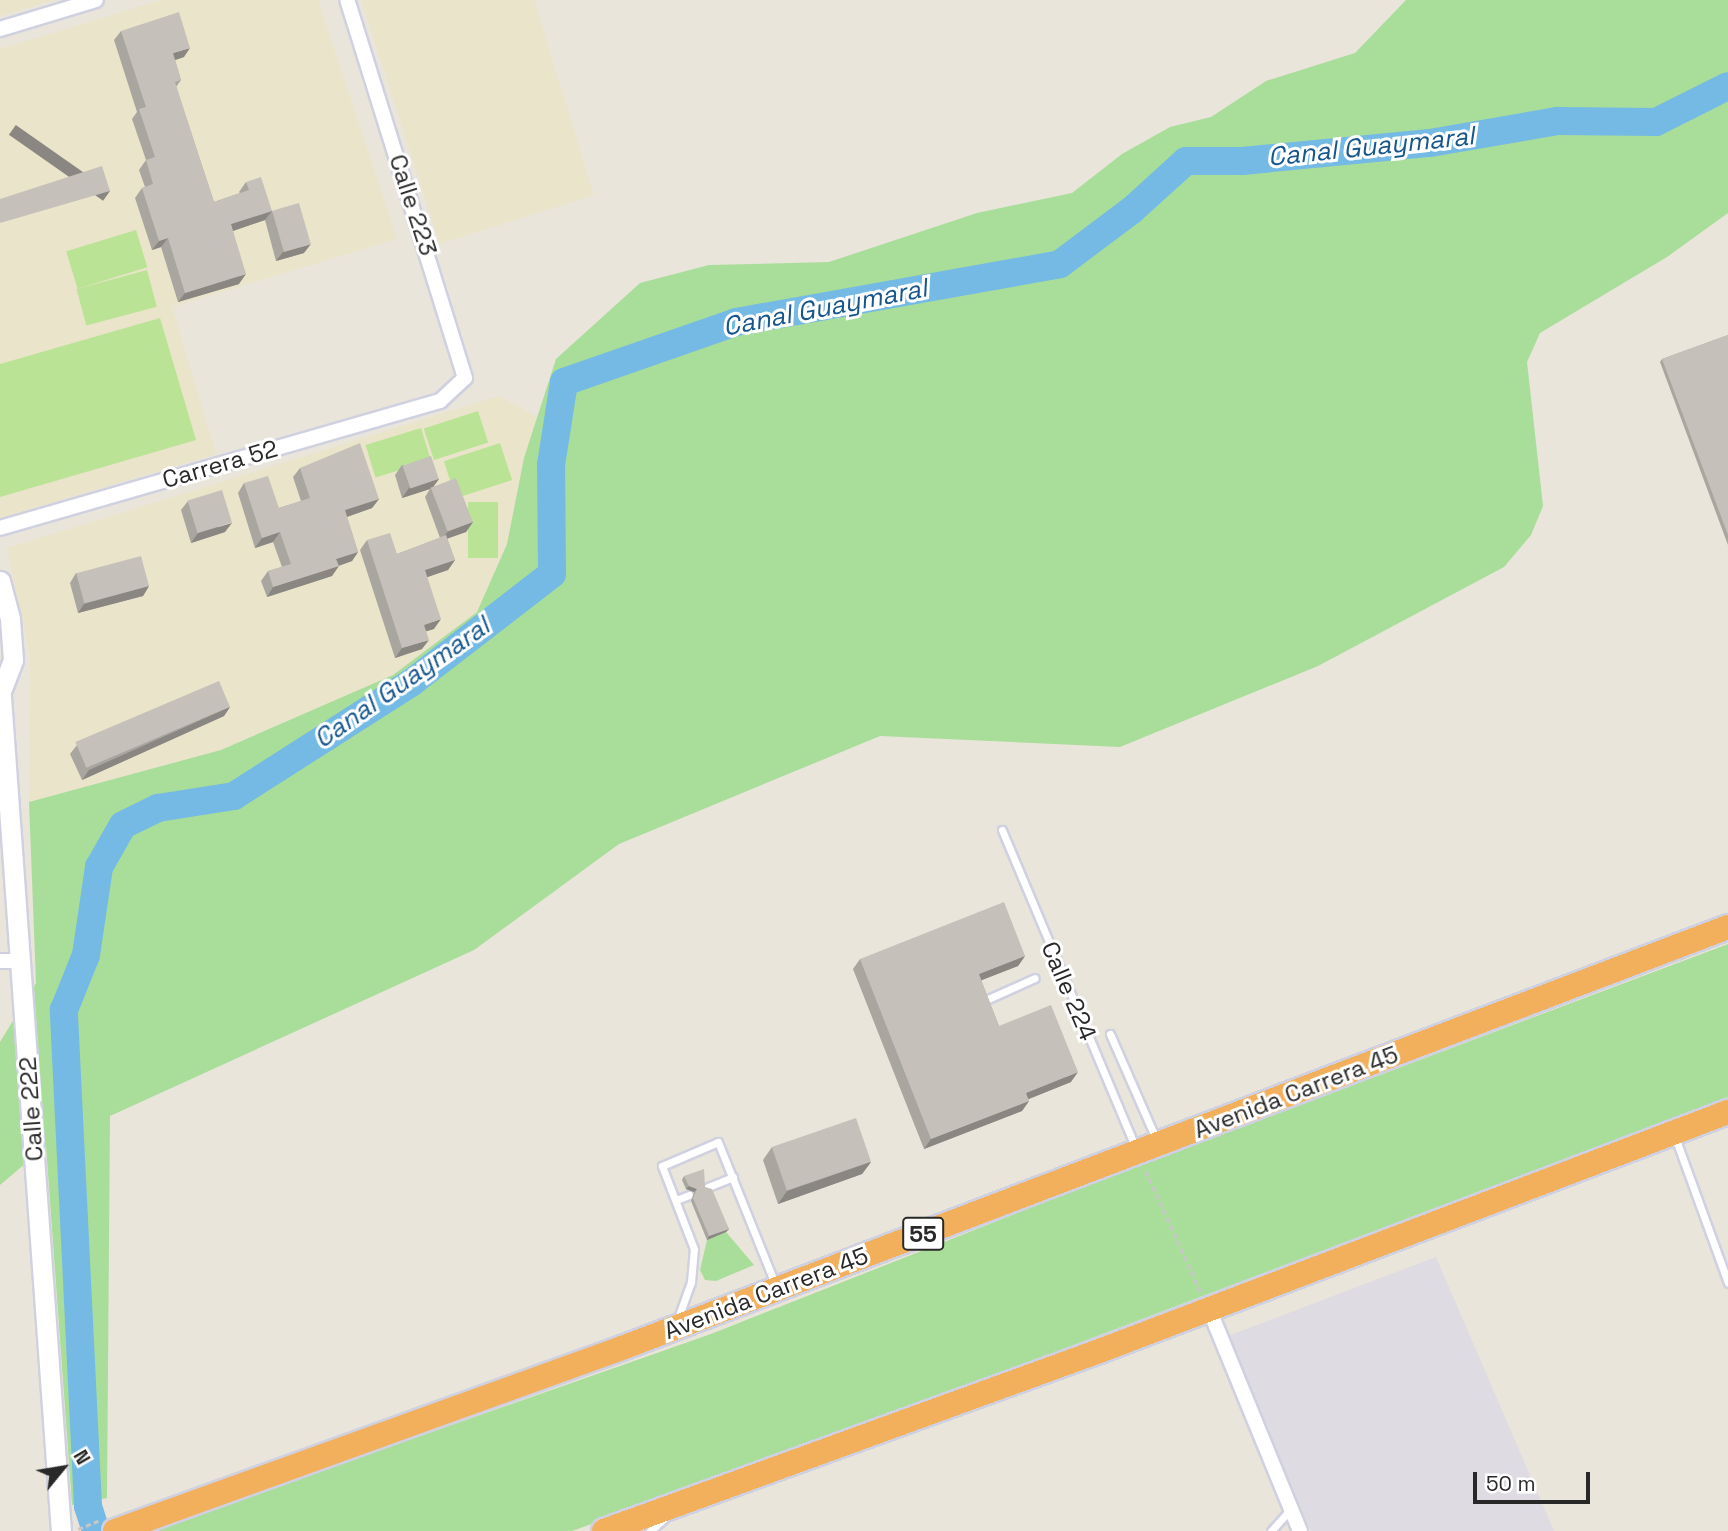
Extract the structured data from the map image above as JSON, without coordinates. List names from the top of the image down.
{
  "streets": {
    "highway": ["Avenida Carrera 45", "55"],
    "street": ["Calle 223", "Carrera 52", "Calle 222"],
    "lane": ["Calle 224"]
  },
  "crossings": [
    ["Calle 223", "Carrera 52"],
    ["Calle 224", "Avenida Carrera 45"]
  ],
  "water": ["Canal Guaymaral"],
  "scale_bar": "50 m",
  "north": "top right"
}
